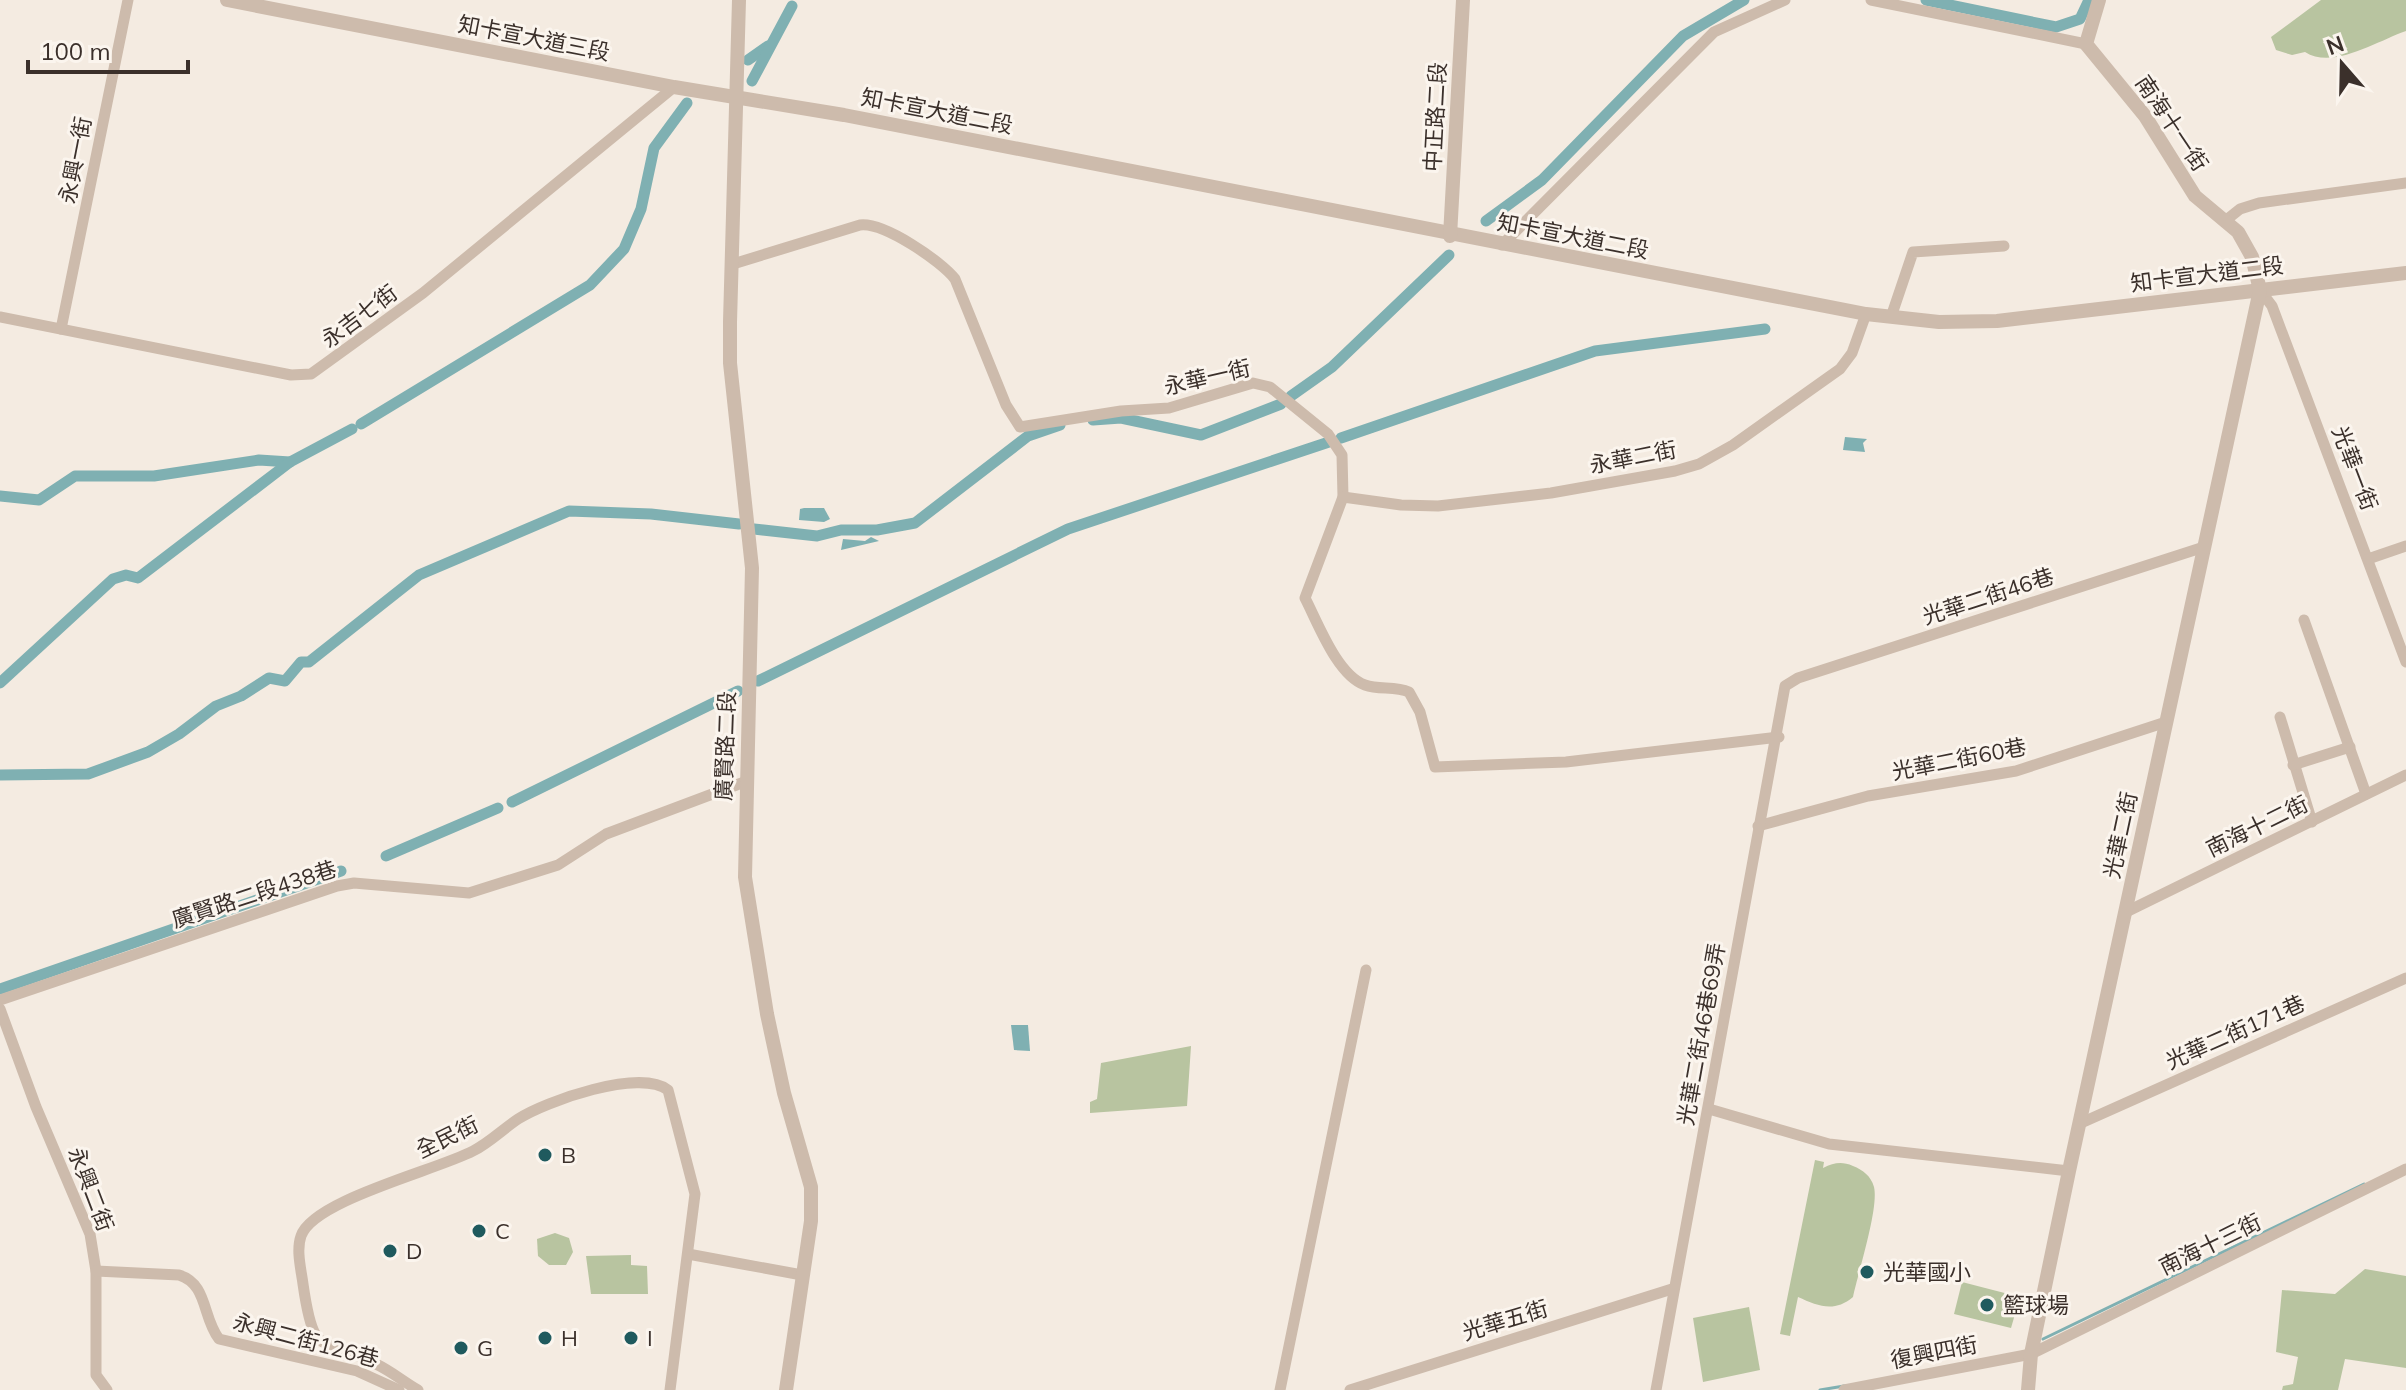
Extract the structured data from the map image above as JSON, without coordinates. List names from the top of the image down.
{
  "streets": {
    "street": [
      "知卡宣大道三段",
      "知卡宣大道二段",
      "中正路二段",
      "南海十一街",
      "永興一街",
      "永吉七街",
      "永華一街",
      "永華二街",
      "光華一街",
      "光華二街46巷",
      "廣賢路二段",
      "光華二街60巷",
      "南海十二街",
      "光華二街",
      "廣賢路二段438巷",
      "光華二街171巷",
      "光華二街46巷69弄",
      "全民街",
      "永興二街",
      "南海十三街",
      "光華五街",
      "永興二街126巷",
      "復興四街"
    ]
  },
  "crossings": [
    ["知卡宣大道三段", "知卡宣大道二段"],
    ["知卡宣大道三段", "永吉七街"],
    ["知卡宣大道三段", "廣賢路二段"],
    ["知卡宣大道二段", "中正路二段"],
    ["知卡宣大道二段", "南海十一街"],
    ["知卡宣大道二段", "永華二街"],
    ["知卡宣大道二段", "光華一街"],
    ["知卡宣大道二段", "廣賢路二段"],
    ["知卡宣大道二段", "光華二街"],
    ["南海十一街", "光華一街"],
    ["南海十一街", "光華二街"],
    ["永興一街", "永吉七街"],
    ["永華一街", "永華二街"],
    ["永華一街", "廣賢路二段"],
    ["永華一街", "光華二街46巷69弄"],
    ["光華一街", "光華二街"],
    ["光華二街46巷", "光華二街"],
    ["光華二街46巷", "光華二街46巷69弄"],
    ["廣賢路二段", "廣賢路二段438巷"],
    ["光華二街60巷", "光華二街"],
    ["光華二街60巷", "光華二街46巷69弄"],
    ["南海十二街", "光華二街"],
    ["光華二街", "光華二街171巷"],
    ["光華二街", "南海十三街"],
    ["光華二街", "復興四街"],
    ["光華二街46巷69弄", "光華五街"],
    ["永興二街", "永興二街126巷"],
    ["南海十三街", "復興四街"]
  ],
  "places": [
    "B",
    "C",
    "D",
    "光華國小",
    "籃球場",
    "H",
    "I",
    "G"
  ],
  "scale_bar": "100 m",
  "north": "top"
}
